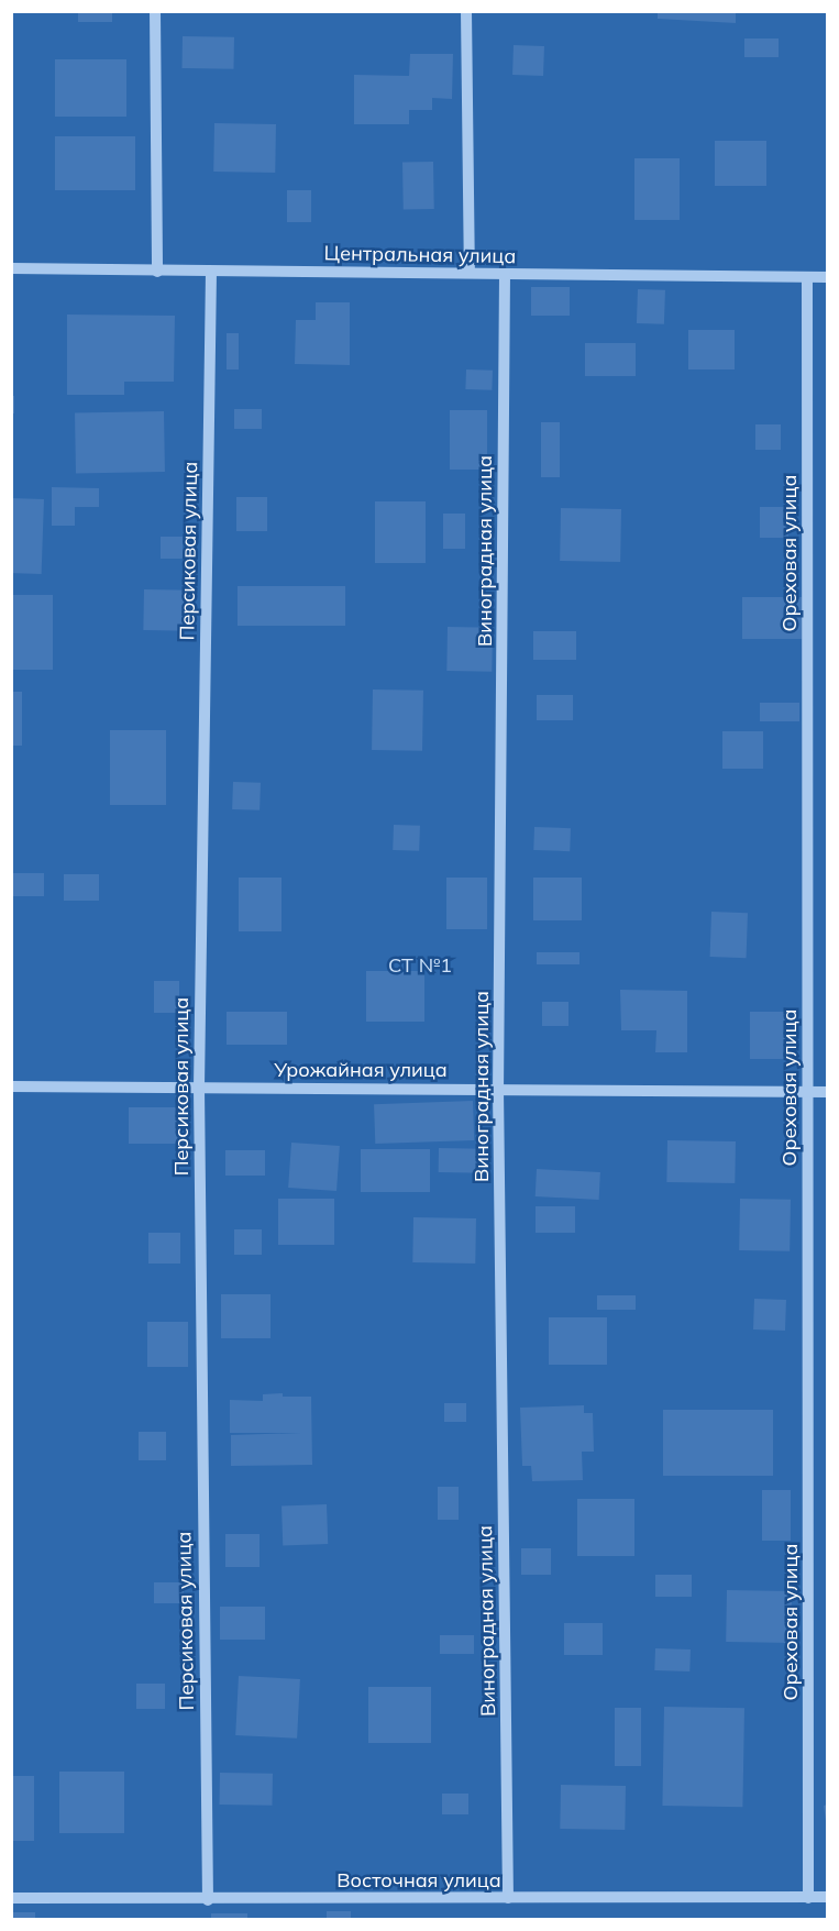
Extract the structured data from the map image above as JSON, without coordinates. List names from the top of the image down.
{
  "streets": {
    "street": [
      "Центральная улица",
      "Персиковая улица",
      "Виноградная улица",
      "Ореховая улица",
      "Урожайная улица",
      "Восточная улица"
    ]
  },
  "crossings": [
    ["Центральная улица", "Персиковая улица"],
    ["Центральная улица", "Виноградная улица"],
    ["Центральная улица", "Ореховая улица"],
    ["Персиковая улица", "Урожайная улица"],
    ["Персиковая улица", "Восточная улица"],
    ["Виноградная улица", "Урожайная улица"],
    ["Виноградная улица", "Восточная улица"],
    ["Ореховая улица", "Урожайная улица"],
    ["Ореховая улица", "Восточная улица"]
  ],
  "parks": ["СТ №1"]
}
